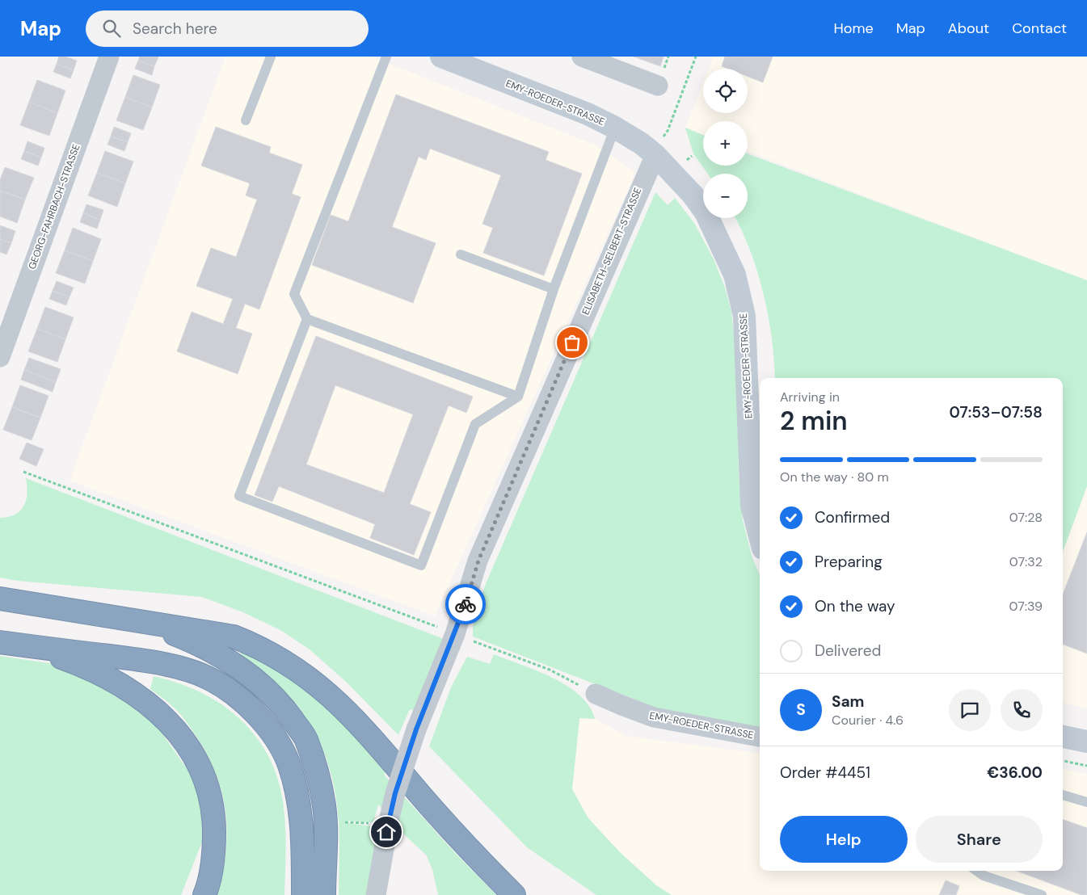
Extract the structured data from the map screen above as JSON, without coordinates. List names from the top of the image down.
{
  "streets": {
    "street": ["EMY-ROEDER-STRASSE", "GEORG-FAHRBACH-STRASSE", "ELISABETH-SELBERT-STRASSE"]
  },
  "crossings": [
    ["EMY-ROEDER-STRASSE", "ELISABETH-SELBERT-STRASSE"]
  ],
  "page": {
    "header": "Map",
    "search": "Search here",
    "nav": [
      "Home",
      "Map",
      "About",
      "Contact"
    ],
    "map_buttons": ["+", "−"],
    "heading": ["2 min", "Arriving in", "07:53–07:58"],
    "panel": [
      "Sam",
      "Courier · 4.6",
      "Order #4451",
      "€36.00"
    ],
    "bar": "On the way · 80 m",
    "list": [
      ["Confirmed", "07:28"],
      ["Preparing", "07:32"],
      ["On the way", "07:39"],
      "Delivered"
    ],
    "round": "S",
    "buttons": ["Help", "Share"]
  }
}
